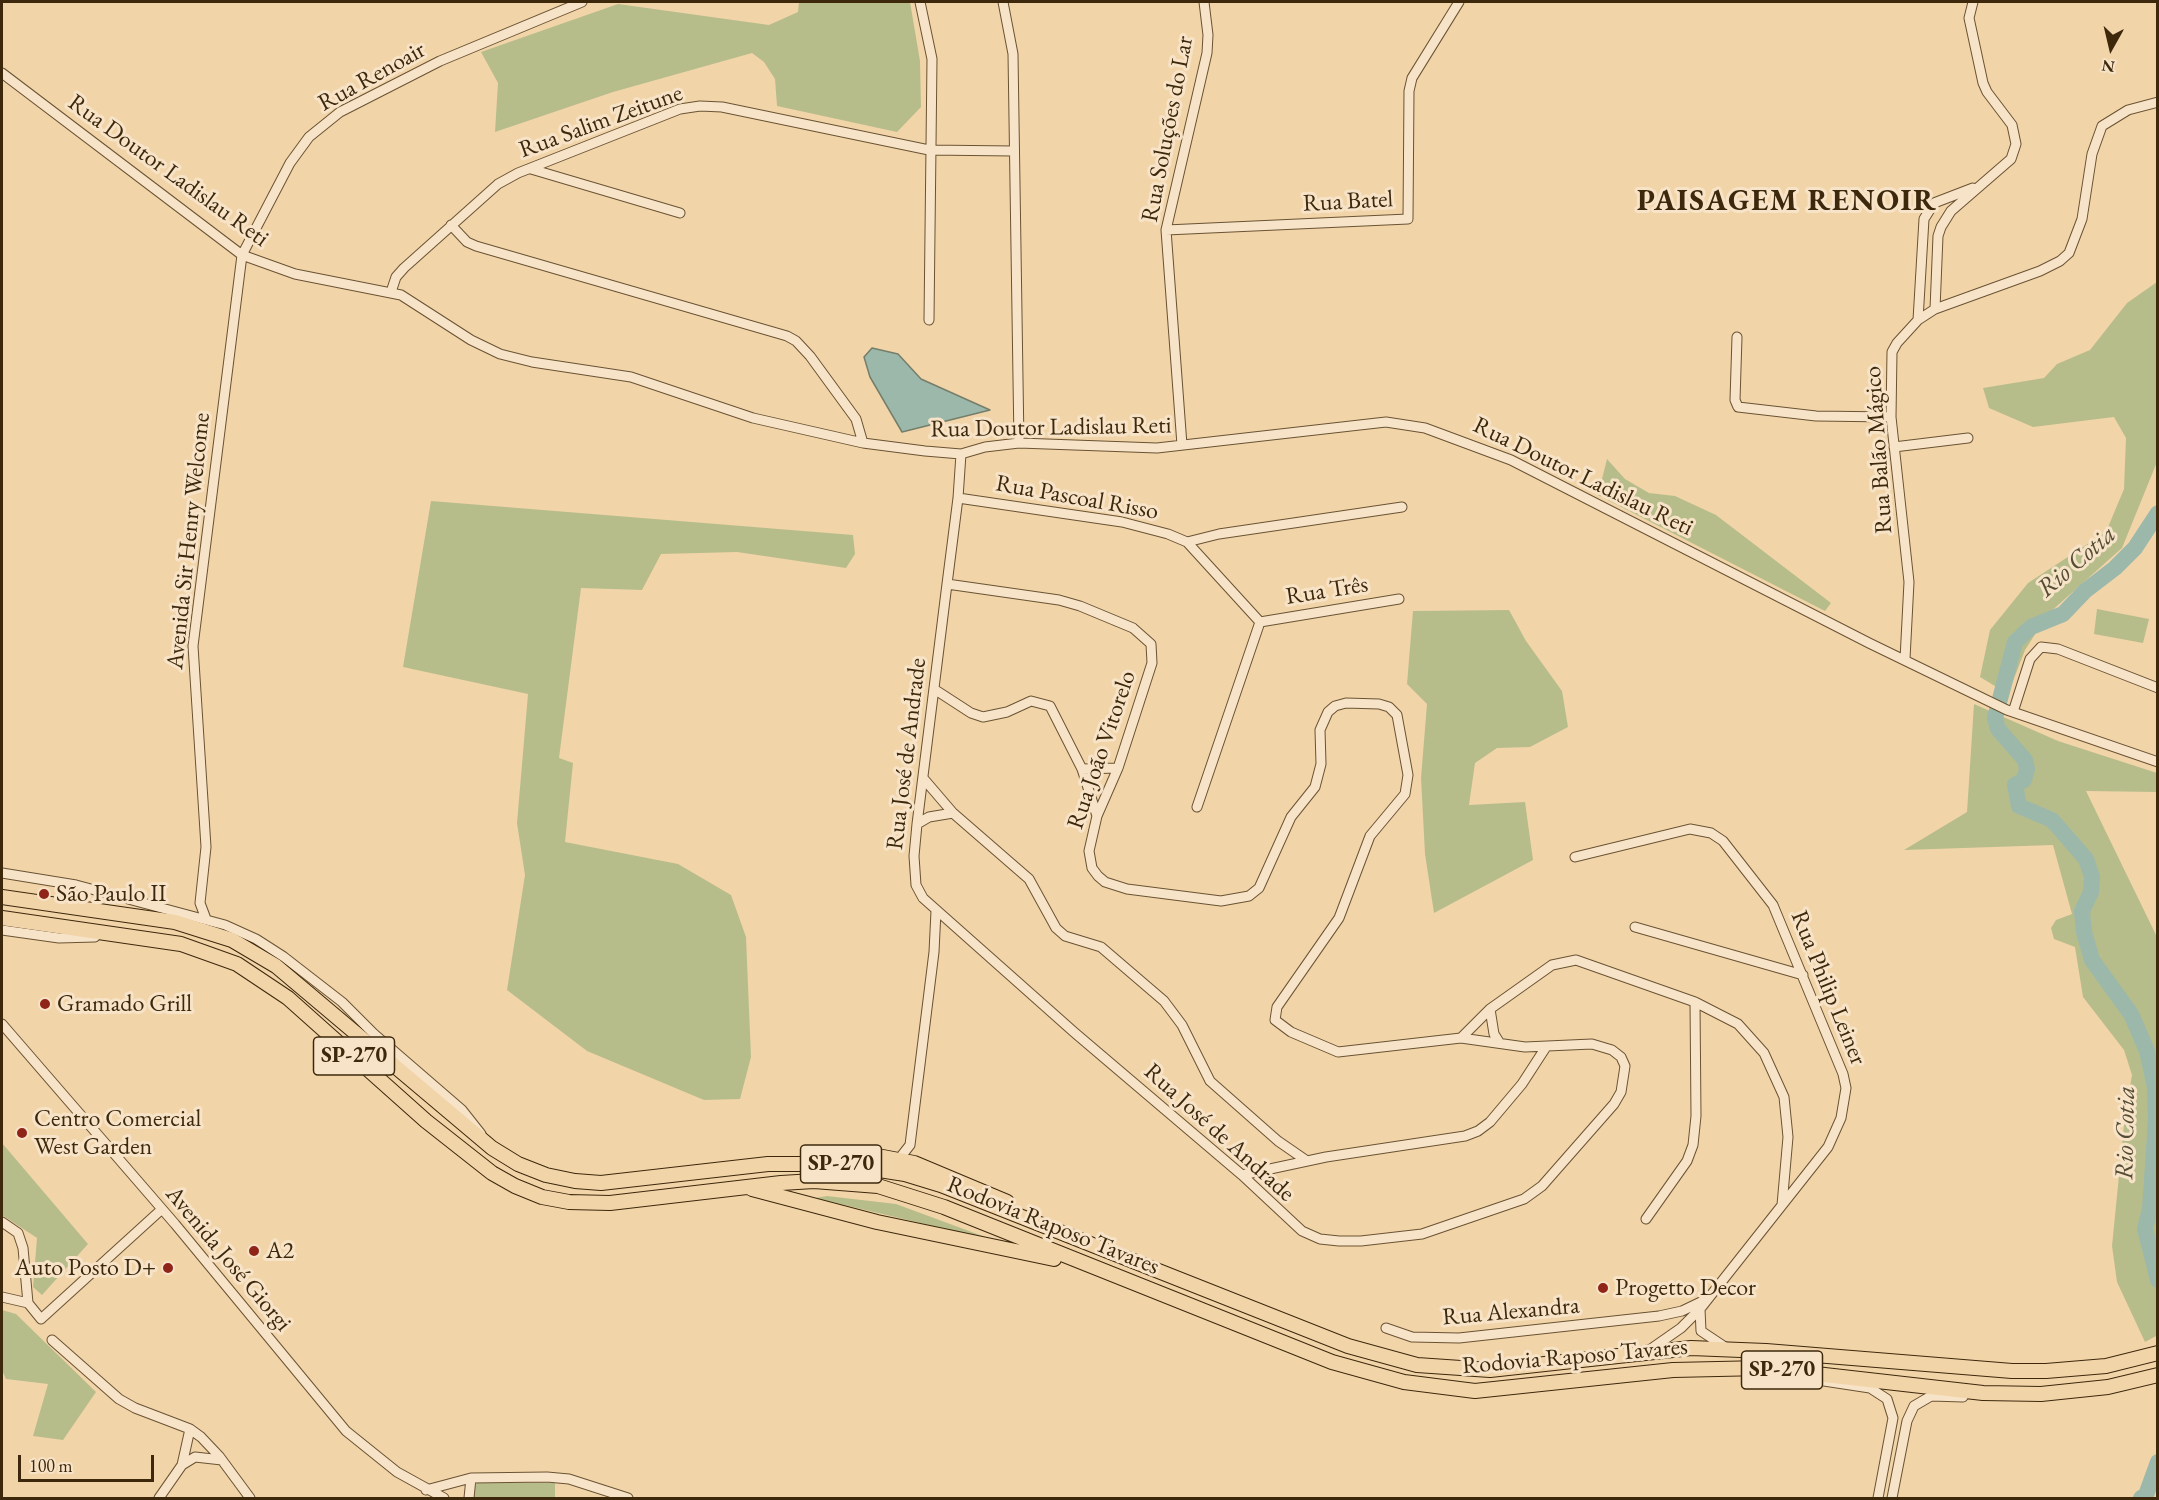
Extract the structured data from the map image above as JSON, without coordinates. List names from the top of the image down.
{
  "streets": {
    "highway": ["SP-270", "Rodovia Raposo Tavares"],
    "street": [
      "Rua Renoair",
      "Rua Salim Zeitune",
      "Rua Soluções do Lar",
      "Rua Doutor Ladislau Reti",
      "Rua Batel",
      "Rua Balão Mágico",
      "Rua Pascoal Risso",
      "Avenida Sir Henry Welcome",
      "Rua Três",
      "Rua João Vitorelo",
      "Rua José de Andrade",
      "Rua Philip Leiner",
      "Avenida José Giorgi",
      "Rua Alexandra"
    ]
  },
  "crossings": [
    ["Rua Renoair", "Rua Doutor Ladislau Reti"],
    ["Rua Renoair", "Avenida Sir Henry Welcome"],
    ["Rua Salim Zeitune", "Rua Doutor Ladislau Reti"],
    ["Rua Soluções do Lar", "Rua Doutor Ladislau Reti"],
    ["Rua Soluções do Lar", "Rua Batel"],
    ["Rua Doutor Ladislau Reti", "Rua Balão Mágico"],
    ["Rua Doutor Ladislau Reti", "Avenida Sir Henry Welcome"],
    ["Rua Doutor Ladislau Reti", "Rua José de Andrade"],
    ["Rua Pascoal Risso", "Rua Três"],
    ["Rua Pascoal Risso", "Rua José de Andrade"],
    ["Rua João Vitorelo", "Rua José de Andrade"],
    ["Rua Philip Leiner", "Rodovia Raposo Tavares"],
    ["Rua Philip Leiner", "Rua Alexandra"]
  ],
  "districts": ["PAISAGEM RENOIR"],
  "water": ["Rio Cotia"],
  "places": [
    "São Paulo II",
    "Gramado Grill",
    "Centro Comercial West Garden",
    "A2",
    "Auto Posto D+",
    "Progetto Decor"
  ],
  "scale_bar": "100 m",
  "north": "bottom"
}
